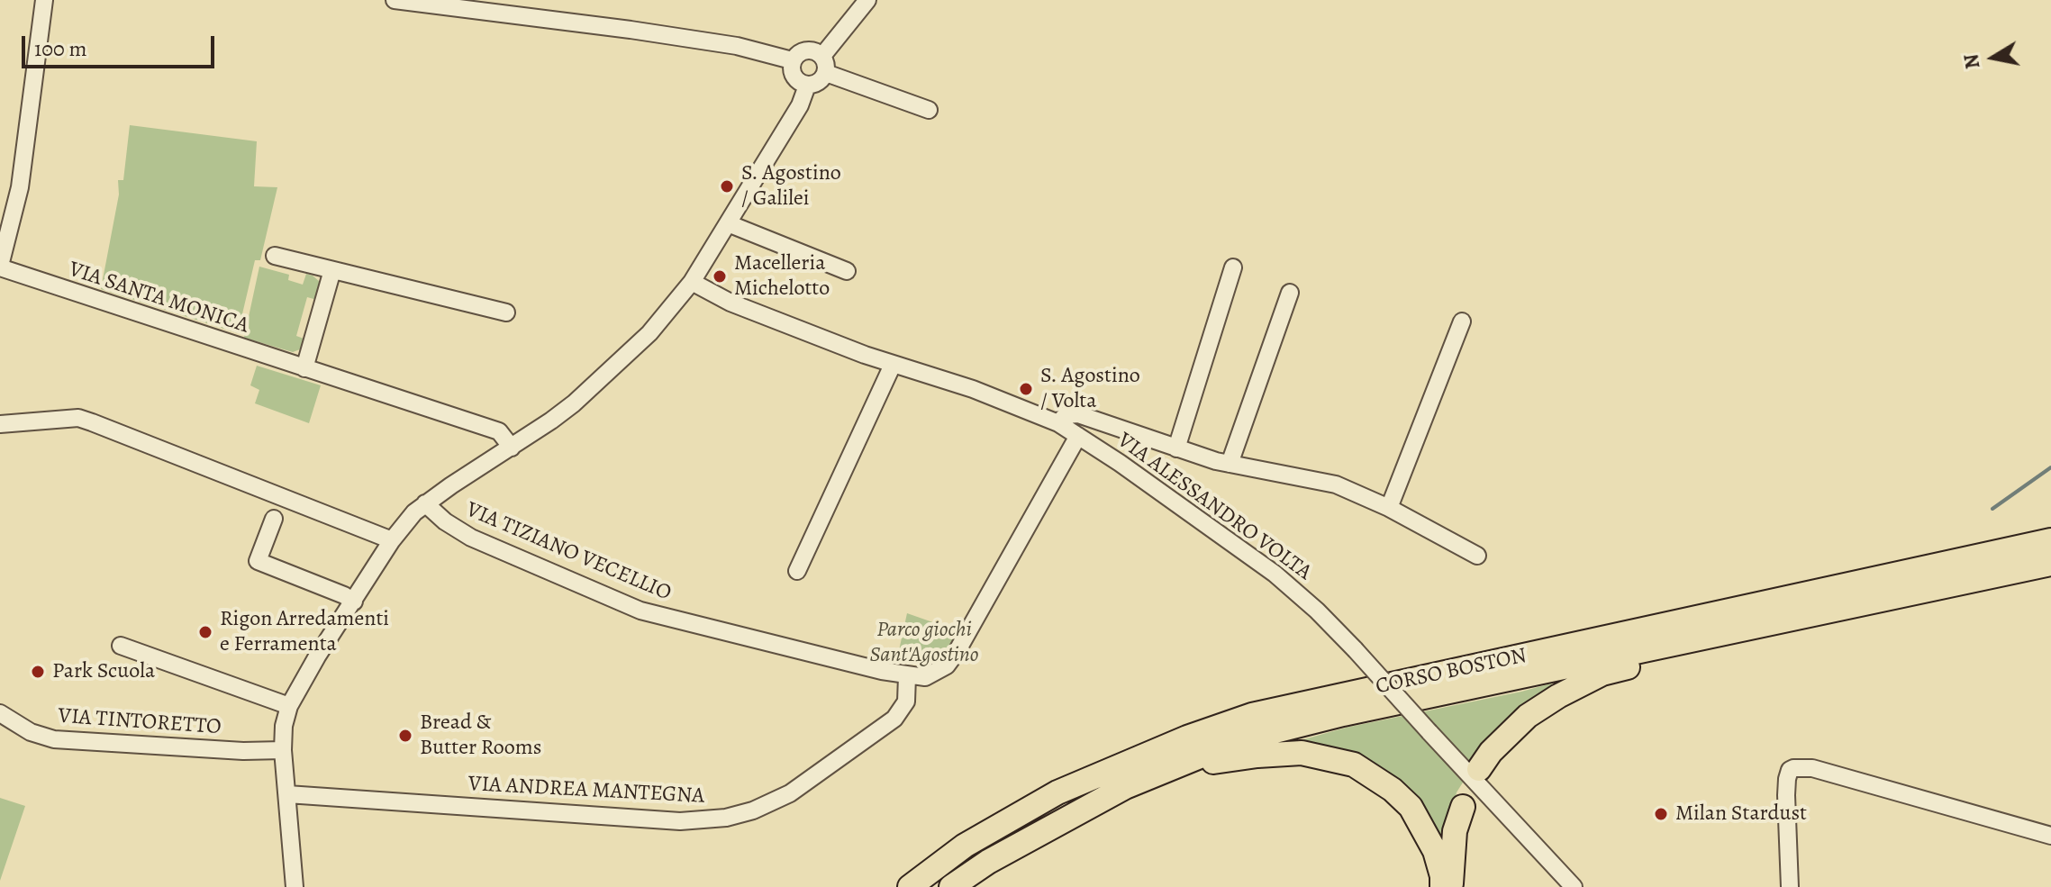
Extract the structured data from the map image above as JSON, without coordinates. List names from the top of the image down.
{
  "streets": {
    "highway": ["CORSO BOSTON"],
    "street": [
      "VIA SANTA MONICA",
      "VIA ALESSANDRO VOLTA",
      "VIA TIZIANO VECELLIO",
      "VIA TINTORETTO",
      "VIA ANDREA MANTEGNA"
    ]
  },
  "crossings": [
    ["VIA ALESSANDRO VOLTA", "VIA TIZIANO VECELLIO"],
    ["VIA TIZIANO VECELLIO", "VIA ANDREA MANTEGNA"]
  ],
  "parks": ["Parco giochi Sant'Agostino"],
  "places": [
    "S. Agostino / Galilei",
    "Macelleria Michelotto",
    "S. Agostino / Volta",
    "Rigon Arredamenti e Ferramenta",
    "Park Scuola",
    "Bread & Butter Rooms",
    "Milan Stardust"
  ],
  "scale_bar": "100 m",
  "north": "left"
}
